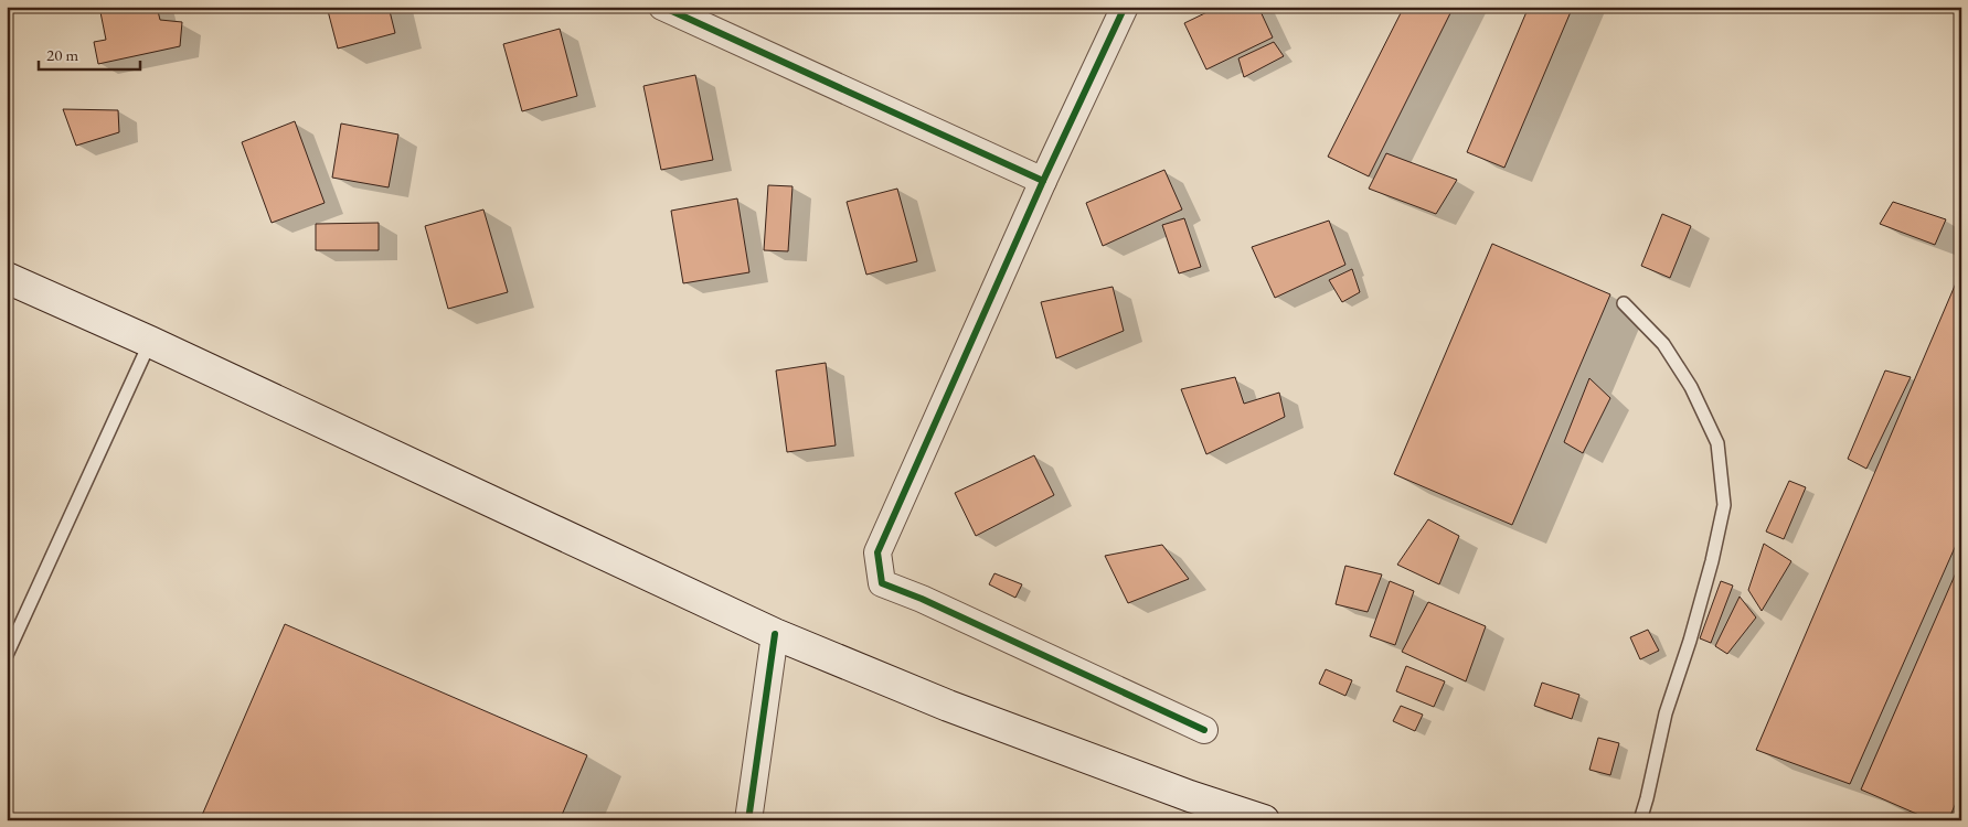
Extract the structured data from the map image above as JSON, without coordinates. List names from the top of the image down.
{
  "scale_bar": "20 m"
}
